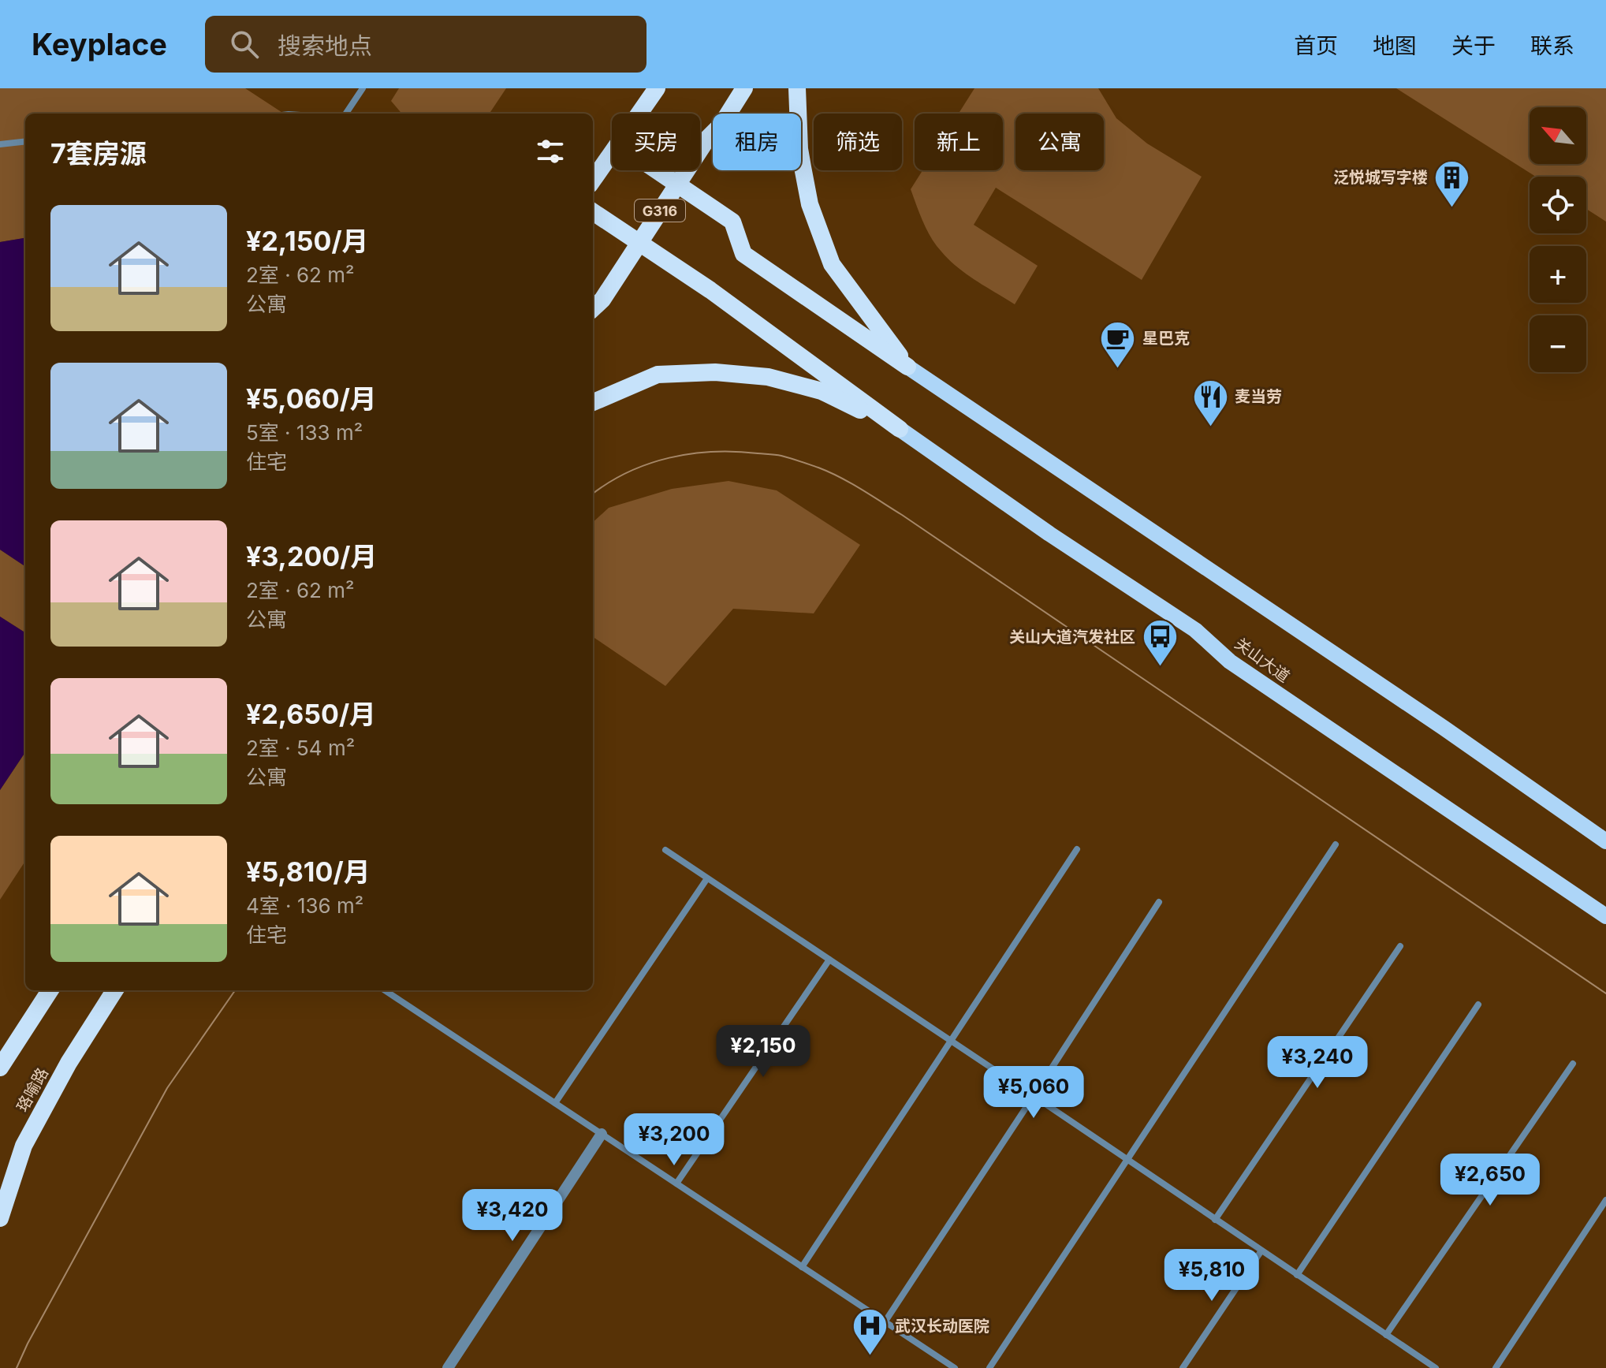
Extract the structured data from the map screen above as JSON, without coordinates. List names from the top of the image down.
{
  "streets": {
    "highway": ["G316", "珞喻路"],
    "main road": ["关山大道"]
  },
  "places": {
    "building": ["泛悦城写字楼"],
    "cafe": ["星巴克"],
    "restaurant": ["麦当劳"],
    "bus stop": ["关山大道汽发社区"],
    "hospital": ["武汉长动医院"]
  },
  "north": "top left",
  "page": {
    "header": "Keyplace",
    "search": "搜索地点",
    "nav": [
      "首页",
      "地图",
      "关于",
      "联系"
    ],
    "map_buttons": ["+", "−"],
    "chip": [
      "买房",
      "租房",
      "筛选",
      "新上",
      "公寓"
    ],
    "heading": "7套房源",
    "list": [
      {
        "name": "¥2,150/月",
        "note": "2室 · 62 m² · 公寓"
      },
      {
        "name": "¥5,060/月",
        "note": "5室 · 133 m² · 住宅"
      },
      {
        "name": "¥3,200/月",
        "note": "2室 · 62 m² · 公寓"
      },
      {
        "name": "¥2,650/月",
        "note": "2室 · 54 m² · 公寓"
      },
      {
        "name": "¥5,810/月",
        "note": "4室 · 136 m² · 住宅"
      }
    ],
    "price": [
      "¥2,150",
      "¥3,240",
      "¥5,060",
      "¥3,200",
      "¥2,650",
      "¥3,420",
      "¥5,810"
    ]
  }
}
